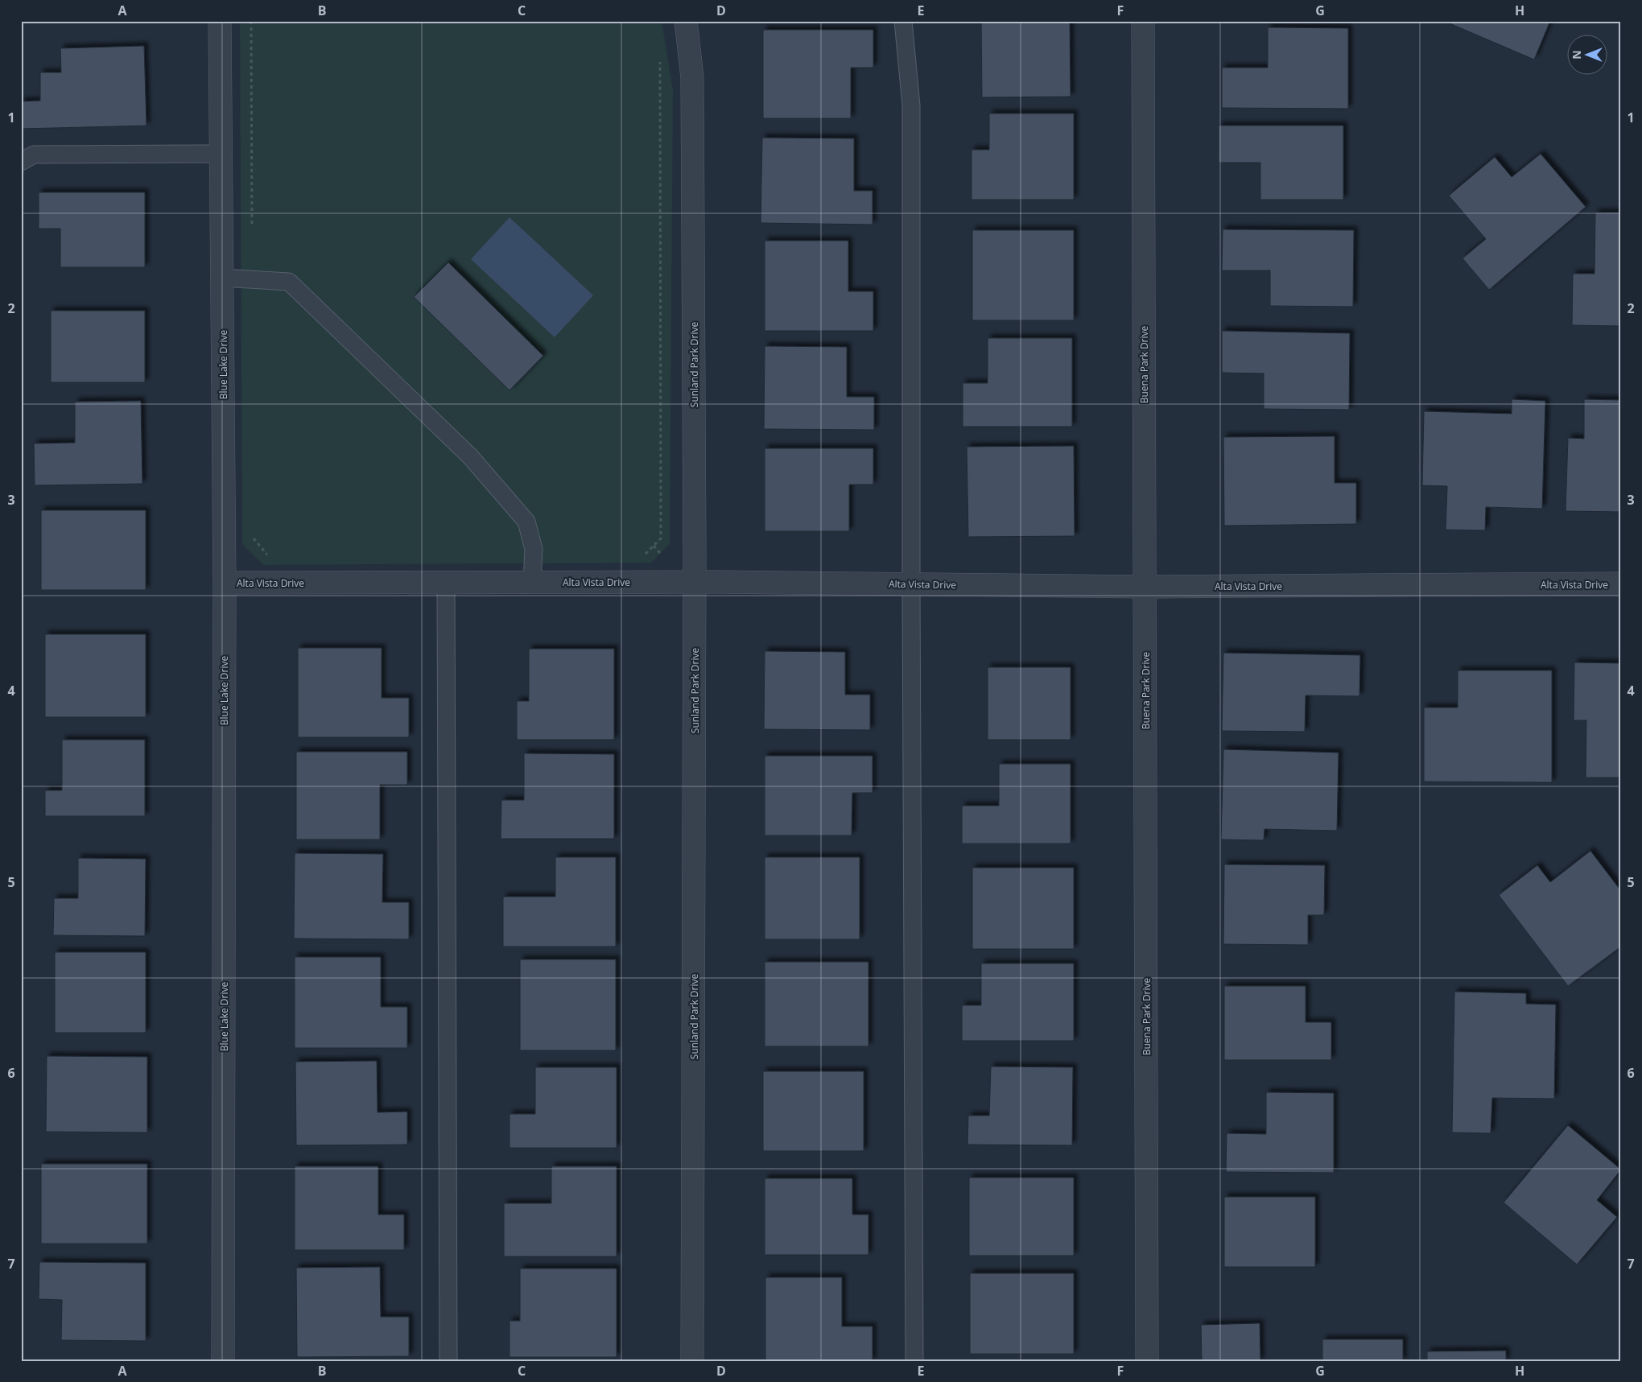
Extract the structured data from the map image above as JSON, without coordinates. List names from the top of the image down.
{
  "streets": {
    "street": [
      "Blue Lake Drive",
      "Sunland Park Drive",
      "Buena Park Drive",
      "Alta Vista Drive"
    ]
  },
  "crossings": [
    ["Blue Lake Drive", "Alta Vista Drive"],
    ["Sunland Park Drive", "Alta Vista Drive"],
    ["Buena Park Drive", "Alta Vista Drive"]
  ],
  "north": "left",
  "grid": {
    "columns": [
      "A",
      "B",
      "C",
      "D",
      "E",
      "F",
      "G",
      "H"
    ],
    "rows": [
      "1",
      "2",
      "3",
      "4",
      "5",
      "6",
      "7"
    ]
  }
}
